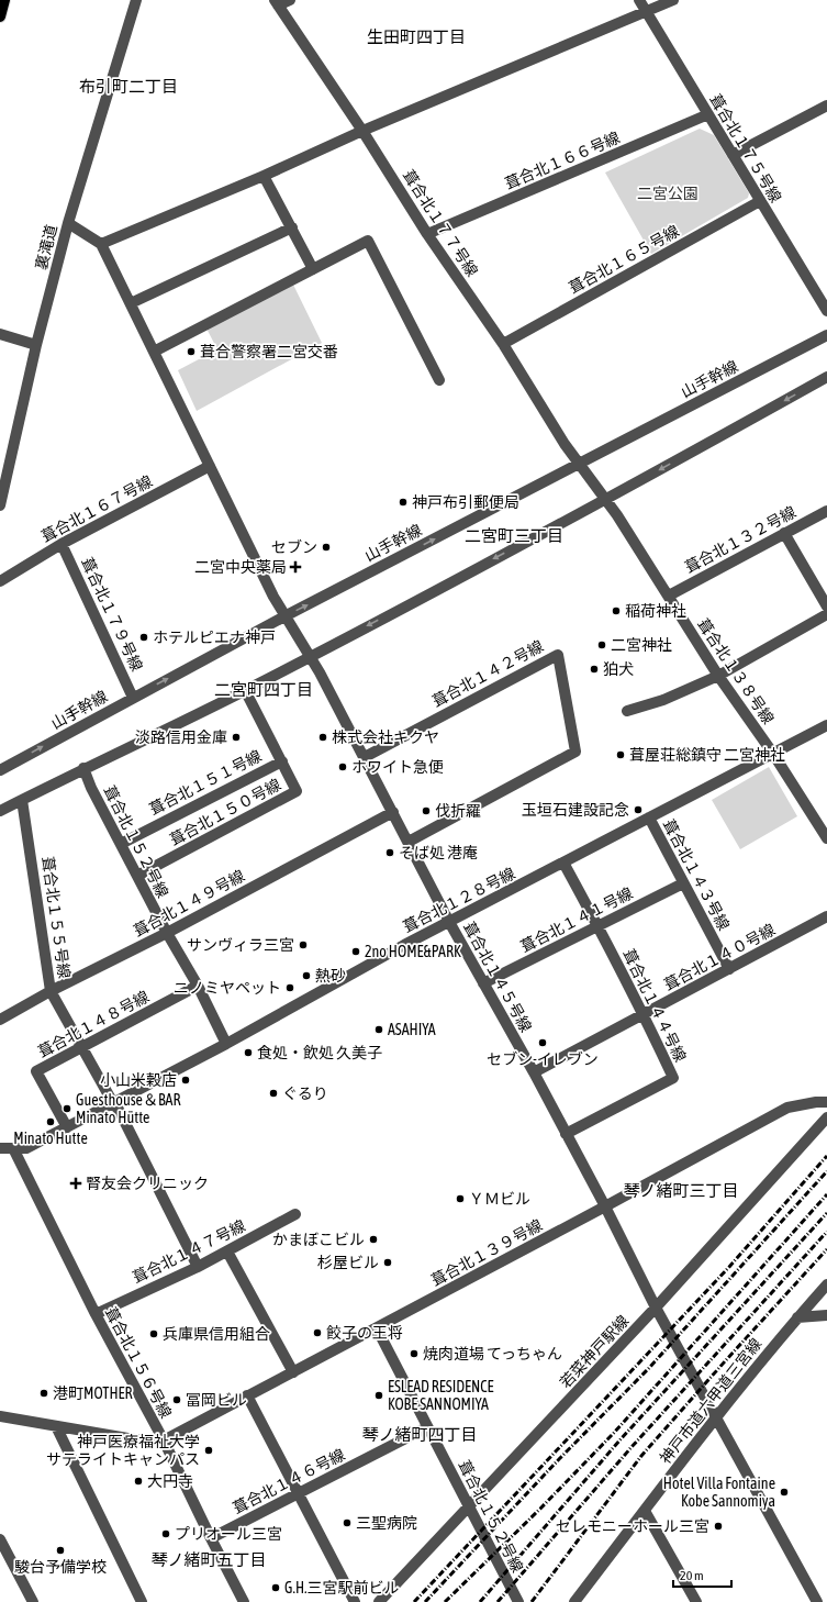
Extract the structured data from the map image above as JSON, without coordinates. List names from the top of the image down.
{
  "streets": {
    "street": [
      "葺合北１７５号線",
      "葺合北１６６号線",
      "葺合北１７７号線",
      "裏滝道",
      "葺合北１６５号線",
      "山手幹線",
      "葺合北１６７号線",
      "葺合北１３２号線",
      "葺合北１７９号線",
      "葺合北１３８号線",
      "葺合北１４２号線",
      "葺合北１５１号線",
      "葺合北１５０号線",
      "葺合北１５２号線",
      "葺合北１４３号線",
      "葺合北１２８号線",
      "葺合北１４９号線",
      "葺合北１５５号線",
      "葺合北１４１号線",
      "葺合北１４０号線",
      "葺合北１４５号線",
      "葺合北１４４号線",
      "葺合北１４８号線",
      "葺合北１４７号線",
      "葺合北１３９号線",
      "若菜神戸駅線",
      "葺合北１５６号線",
      "神戸市道六甲道三宮線",
      "葺合北１４６号線"
    ]
  },
  "crossings": [
    ["葺合北１７５号線", "葺合北１６６号線"],
    ["葺合北１７５号線", "葺合北１６５号線"],
    ["葺合北１６６号線", "葺合北１７７号線"],
    ["葺合北１７７号線", "葺合北１６５号線"],
    ["葺合北１７７号線", "山手幹線"],
    ["葺合北１７７号線", "葺合北１３８号線"],
    ["山手幹線", "葺合北１７９号線"],
    ["山手幹線", "葺合北１４５号線"],
    ["葺合北１６７号線", "葺合北１７９号線"],
    ["葺合北１６７号線", "葺合北１４５号線"],
    ["葺合北１３２号線", "葺合北１３８号線"],
    ["葺合北１３８号線", "葺合北１２８号線"],
    ["葺合北１４２号線", "葺合北１４５号線"],
    ["葺合北１５１号線", "葺合北１５０号線"],
    ["葺合北１５１号線", "葺合北１５２号線"],
    ["葺合北１５０号線", "葺合北１５２号線"],
    ["葺合北１５２号線", "葺合北１２８号線"],
    ["葺合北１５２号線", "葺合北１４９号線"],
    ["葺合北１５２号線", "葺合北１４８号線"],
    ["葺合北１５２号線", "葺合北１３９号線"],
    ["葺合北１５２号線", "若菜神戸駅線"],
    ["葺合北１５２号線", "葺合北１４６号線"],
    ["葺合北１４３号線", "葺合北１２８号線"],
    ["葺合北１４３号線", "葺合北１４１号線"],
    ["葺合北１４３号線", "葺合北１４０号線"],
    ["葺合北１２８号線", "葺合北１５５号線"],
    ["葺合北１２８号線", "葺合北１４５号線"],
    ["葺合北１２８号線", "葺合北１４４号線"],
    ["葺合北１２８号線", "葺合北１４８号線"],
    ["葺合北１２８号線", "葺合北１５６号線"],
    ["葺合北１４９号線", "葺合北１５５号線"],
    ["葺合北１４９号線", "葺合北１４５号線"],
    ["葺合北１５５号線", "葺合北１４８号線"],
    ["葺合北１５５号線", "葺合北１４７号線"],
    ["葺合北１４１号線", "葺合北１４５号線"],
    ["葺合北１４１号線", "葺合北１４４号線"],
    ["葺合北１４０号線", "葺合北１４５号線"],
    ["葺合北１４０号線", "葺合北１４４号線"],
    ["葺合北１４５号線", "葺合北１４４号線"],
    ["葺合北１４５号線", "葺合北１３９号線"],
    ["葺合北１４５号線", "若菜神戸駅線"],
    ["葺合北１４５号線", "神戸市道六甲道三宮線"],
    ["葺合北１４７号線", "葺合北１５６号線"],
    ["葺合北１３９号線", "葺合北１５６号線"],
    ["葺合北１５６号線", "葺合北１４６号線"]
  ],
  "districts": [
    "生田町四丁目",
    "布引町二丁目",
    "二宮町三丁目",
    "二宮町四丁目",
    "琴ノ緒町三丁目",
    "琴ノ緒町四丁目",
    "琴ノ緒町五丁目"
  ],
  "parks": ["二宮公園"],
  "places": {
    "other": [
      "葺合警察署二宮交番",
      "神戸布引郵便局",
      "セブン",
      "稲荷神社",
      "ホテルピエナ神戸",
      "二宮神社",
      "狛犬",
      "淡路信用金庫",
      "株式会社キクヤ",
      "葺屋荘総鎮守 二宮神社",
      "ホワイト急便",
      "玉垣石建設記念",
      "伐折羅",
      "そば処 港庵",
      "サンヴィラ三宮",
      "2no HOME&PARK",
      "熱砂",
      "ニノミヤペット",
      "ASAHIYA",
      "セブン-イレブン",
      "食処・飲処 久美子",
      "小山米穀店",
      "ぐるり",
      "Guesthouse＆BAR Minato Hütte",
      "Minato Hutte",
      "ＹＭビル",
      "かまぼこビル",
      "杉屋ビル",
      "餃子の王将",
      "兵庫県信用組合",
      "焼肉道場 てっちゃん",
      "港町MOTHER",
      "ESLEAD RESIDENCE KOBE SANNOMIYA",
      "冨岡ビル",
      "神戸医療福祉大学 サテライトキャンパス",
      "大円寺",
      "Hotel Villa Fontaine Kobe Sannomiya",
      "三聖病院",
      "セレモニーホール三宮",
      "プリオール三宮",
      "駿台予備学校",
      "G.H.三宮駅前ビル"
    ],
    "health": ["二宮中央薬局", "腎友会クリニック"]
  },
  "scale_bar": "20 m"
}
